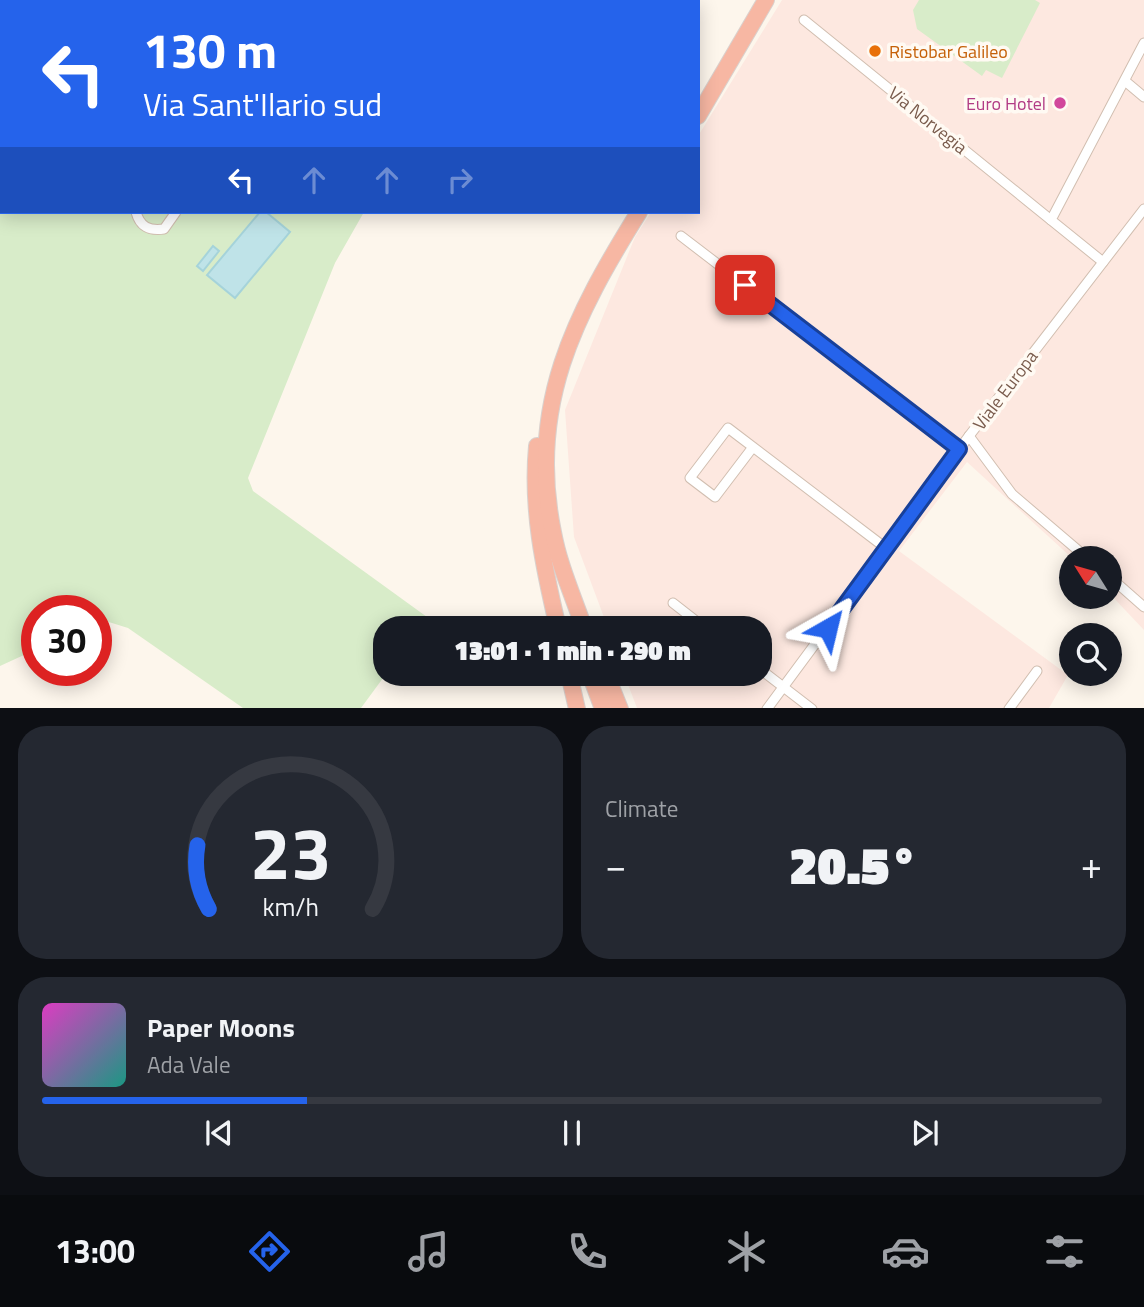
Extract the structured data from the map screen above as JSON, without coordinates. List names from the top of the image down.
{
  "streets": {
    "street": ["Via Norvegia", "Viale Europa"]
  },
  "places": ["Ristobar Galileo", "Euro Hotel"],
  "north": "top left",
  "page": {
    "turn": ["130 m", "Via Sant'Ilario sud"],
    "limit": "30",
    "trip": "13:01 · 1 min · 290 m",
    "tile": "Climate",
    "heat": ["−", "20.5°", "+"],
    "song": ["Paper Moons", "Ada Vale"],
    "tabs": "13:00",
    "gauge": ["23", "km/h"]
  }
}
